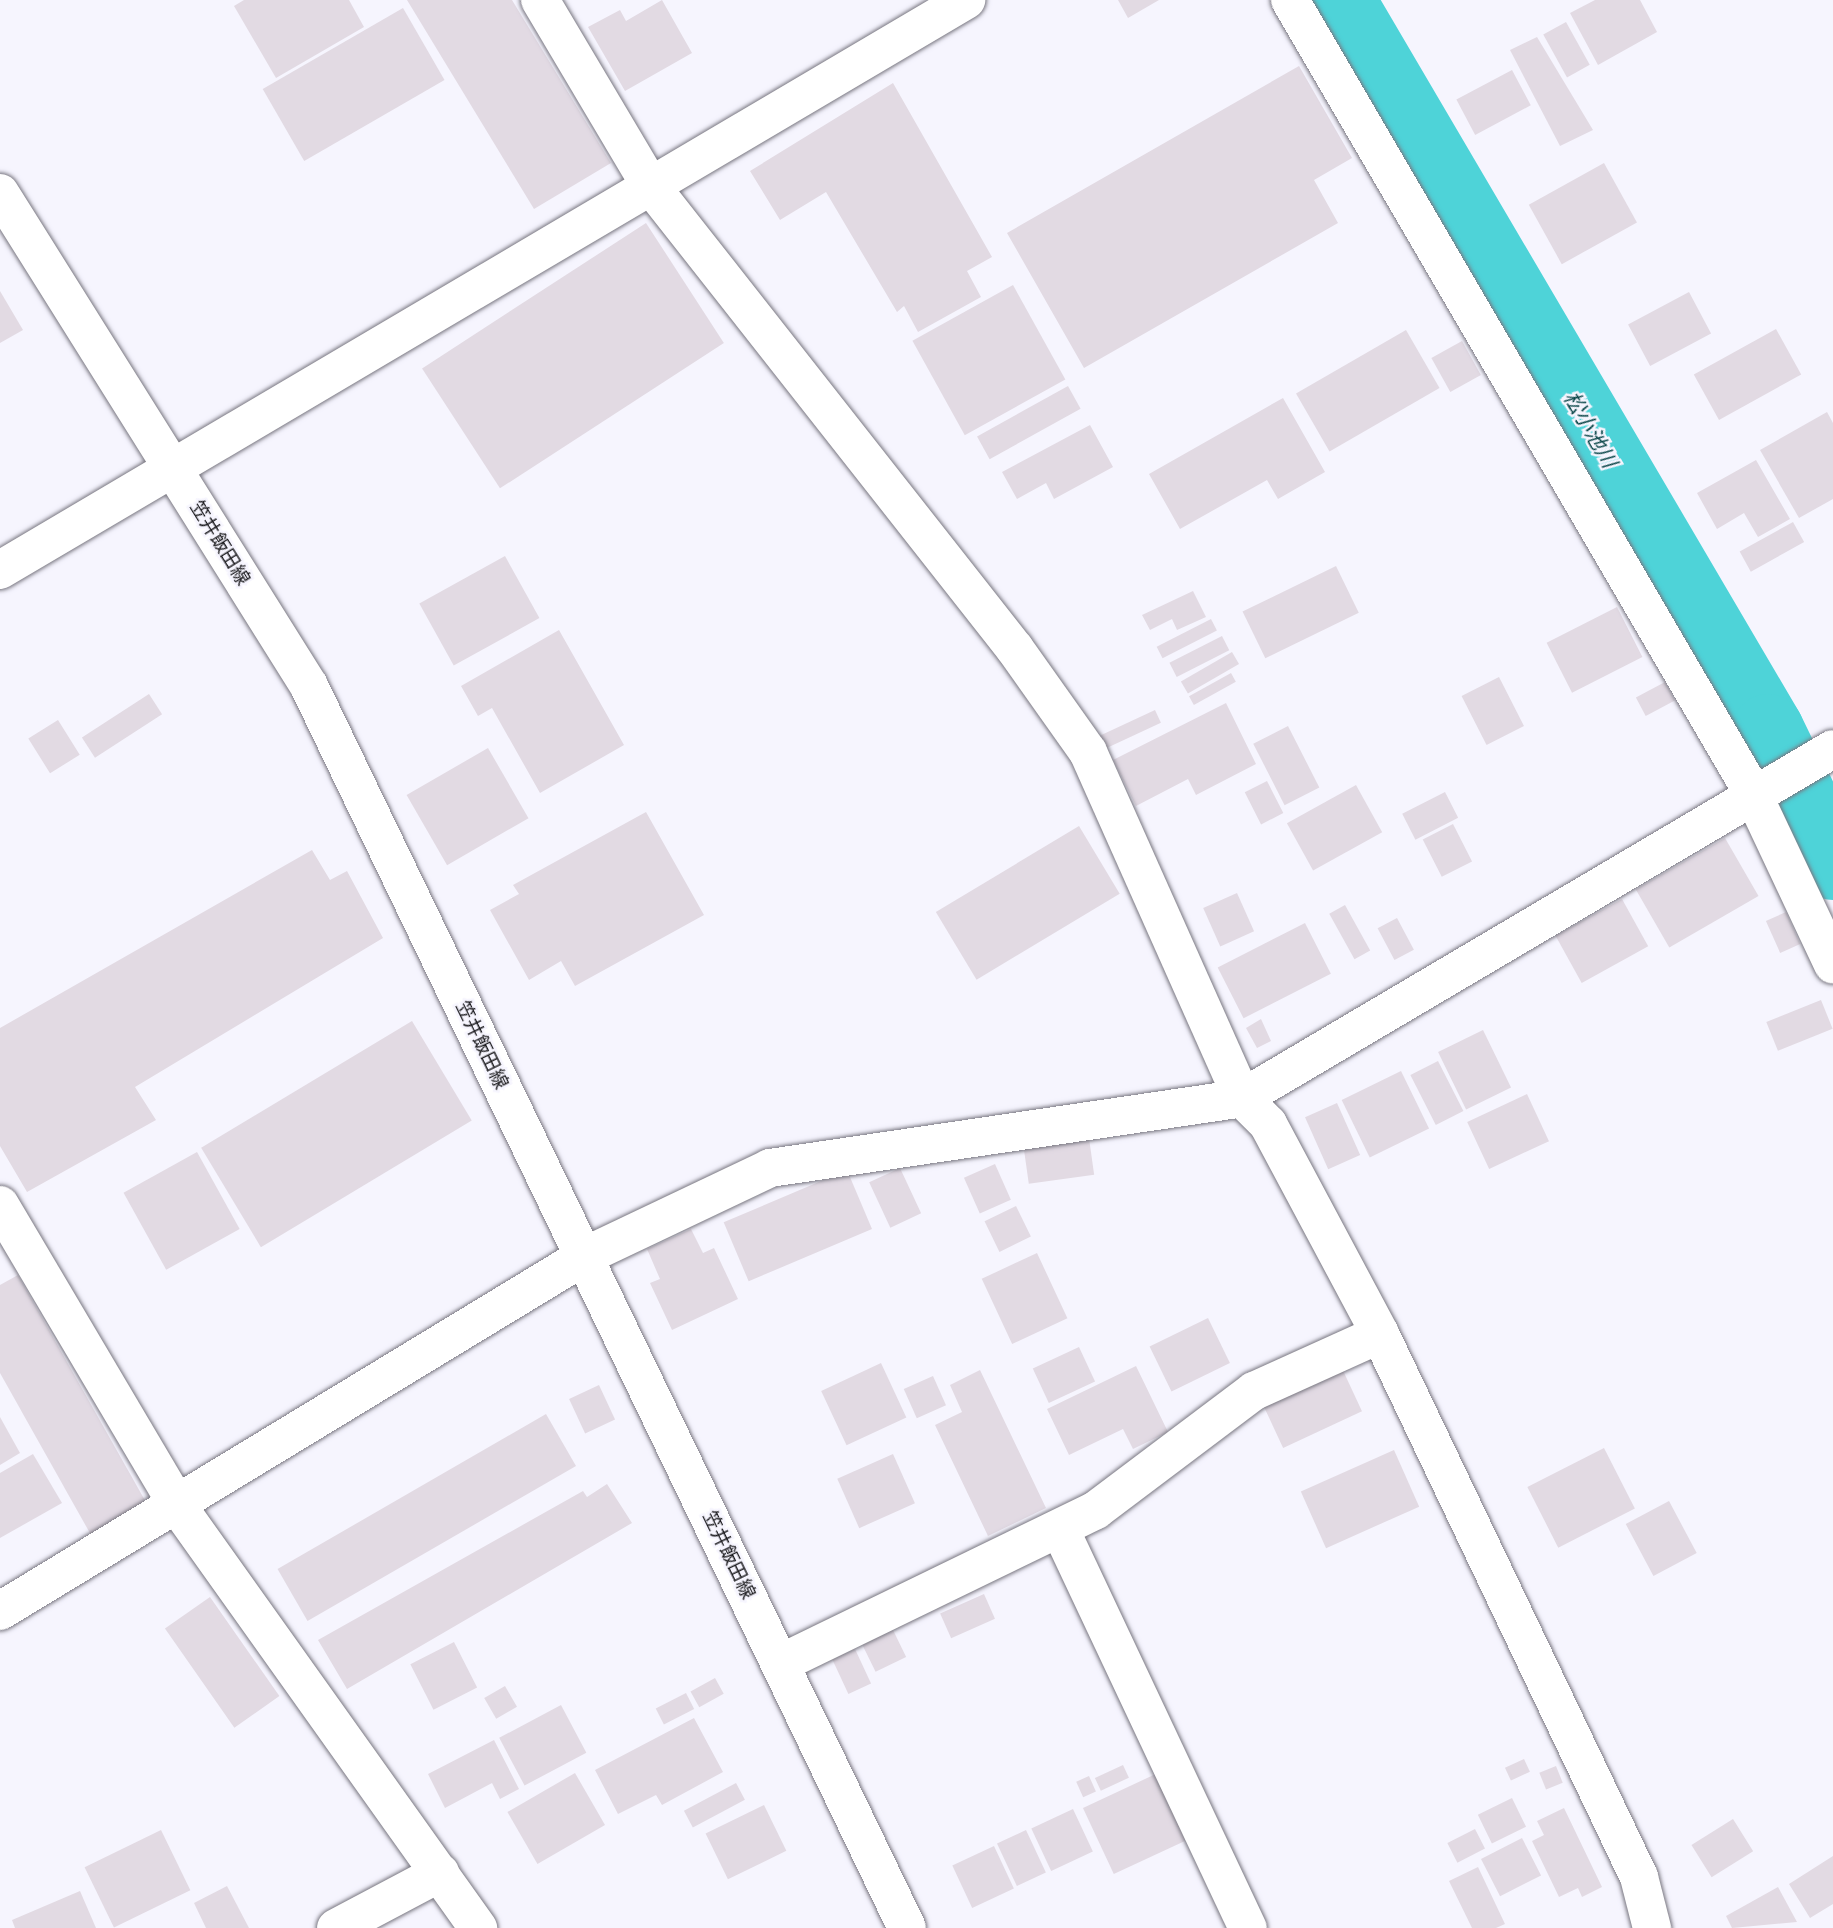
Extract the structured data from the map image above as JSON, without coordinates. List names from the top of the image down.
{
  "streets": {
    "street": ["笠井飯田線"]
  },
  "water": ["松小池川"]
}
